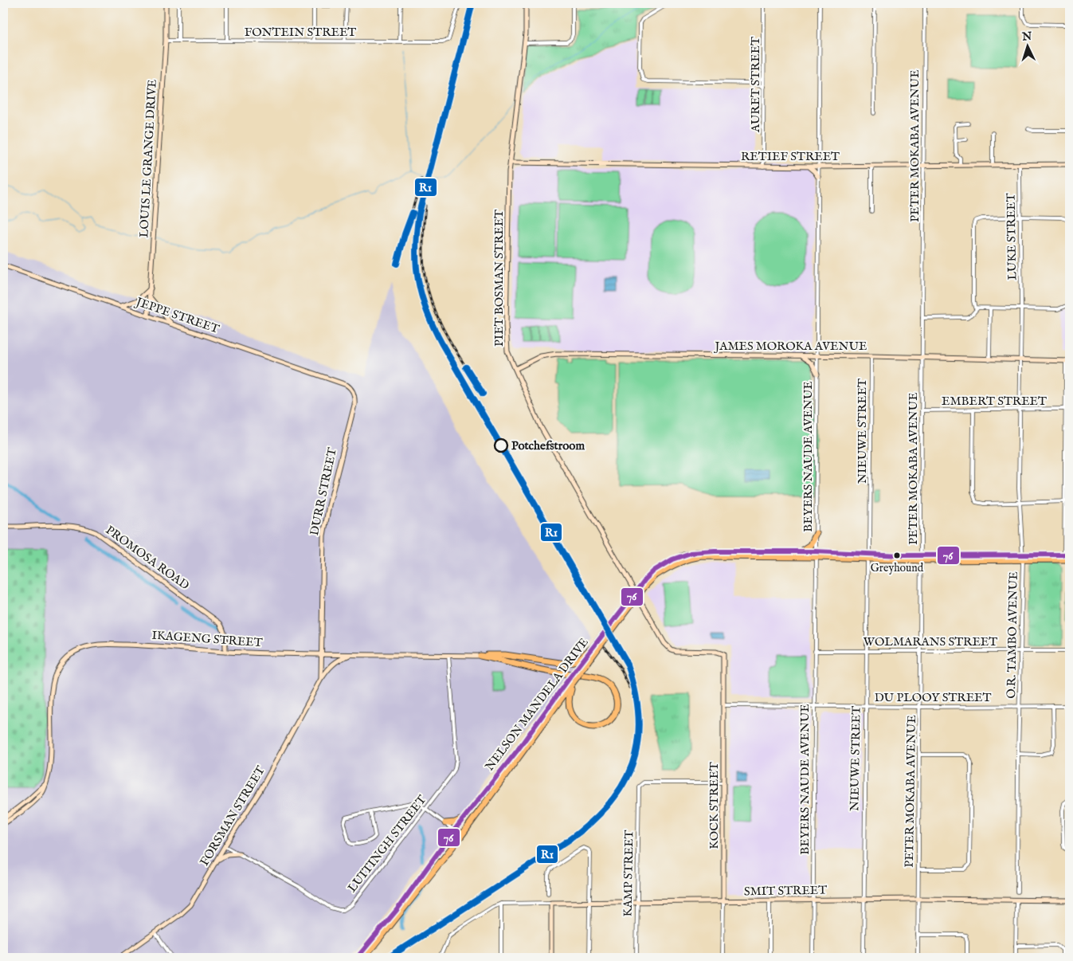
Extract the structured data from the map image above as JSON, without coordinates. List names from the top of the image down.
{
  "streets": {
    "highway": ["NELSON MANDELA DRIVE"],
    "street": [
      "FONTEIN STREET",
      "AURET STREET",
      "PETER MOKABA AVENUE",
      "RETIEF STREET",
      "LOUIS LE GRANGE DRIVE",
      "LUKE STREET",
      "PIET BOSMAN STREET",
      "JEPPE STREET",
      "JAMES MOROKA AVENUE",
      "EMBERT STREET",
      "NIEUWE STREET",
      "BEYERS NAUDE AVENUE",
      "DURR STREET",
      "PROMOSA ROAD",
      "O.R. TAMBO AVENUE",
      "IKAGENG STREET",
      "WOLMARANS STREET",
      "DU PLOOY STREET",
      "KOCK STREET",
      "FORSMAN STREET",
      "LUITINGH STREET",
      "KAMP STREET",
      "SMIT STREET"
    ]
  },
  "crossings": [
    ["FONTEIN STREET", "LOUIS LE GRANGE DRIVE"],
    ["AURET STREET", "RETIEF STREET"],
    ["PETER MOKABA AVENUE", "RETIEF STREET"],
    ["PETER MOKABA AVENUE", "JAMES MOROKA AVENUE"],
    ["PETER MOKABA AVENUE", "EMBERT STREET"],
    ["PETER MOKABA AVENUE", "WOLMARANS STREET"],
    ["PETER MOKABA AVENUE", "DU PLOOY STREET"],
    ["PETER MOKABA AVENUE", "NELSON MANDELA DRIVE"],
    ["PETER MOKABA AVENUE", "SMIT STREET"],
    ["RETIEF STREET", "LUKE STREET"],
    ["RETIEF STREET", "PIET BOSMAN STREET"],
    ["RETIEF STREET", "BEYERS NAUDE AVENUE"],
    ["LOUIS LE GRANGE DRIVE", "JEPPE STREET"],
    ["LUKE STREET", "O.R. TAMBO AVENUE"],
    ["PIET BOSMAN STREET", "JAMES MOROKA AVENUE"],
    ["PIET BOSMAN STREET", "KOCK STREET"],
    ["JEPPE STREET", "DURR STREET"],
    ["JAMES MOROKA AVENUE", "NIEUWE STREET"],
    ["JAMES MOROKA AVENUE", "BEYERS NAUDE AVENUE"],
    ["JAMES MOROKA AVENUE", "O.R. TAMBO AVENUE"],
    ["EMBERT STREET", "O.R. TAMBO AVENUE"],
    ["NIEUWE STREET", "WOLMARANS STREET"],
    ["NIEUWE STREET", "DU PLOOY STREET"],
    ["NIEUWE STREET", "NELSON MANDELA DRIVE"],
    ["NIEUWE STREET", "SMIT STREET"],
    ["BEYERS NAUDE AVENUE", "WOLMARANS STREET"],
    ["BEYERS NAUDE AVENUE", "DU PLOOY STREET"],
    ["BEYERS NAUDE AVENUE", "NELSON MANDELA DRIVE"],
    ["BEYERS NAUDE AVENUE", "SMIT STREET"],
    ["DURR STREET", "IKAGENG STREET"],
    ["DURR STREET", "FORSMAN STREET"],
    ["PROMOSA ROAD", "IKAGENG STREET"],
    ["O.R. TAMBO AVENUE", "WOLMARANS STREET"],
    ["O.R. TAMBO AVENUE", "DU PLOOY STREET"],
    ["O.R. TAMBO AVENUE", "NELSON MANDELA DRIVE"],
    ["IKAGENG STREET", "FORSMAN STREET"],
    ["IKAGENG STREET", "LUITINGH STREET"],
    ["DU PLOOY STREET", "KOCK STREET"],
    ["KOCK STREET", "KAMP STREET"],
    ["KOCK STREET", "SMIT STREET"],
    ["FORSMAN STREET", "LUITINGH STREET"],
    ["KAMP STREET", "SMIT STREET"]
  ],
  "places": ["Potchefstroom", "Greyhound"],
  "lines": ["transit line R1", "transit line 76"],
  "north": "top"
}
